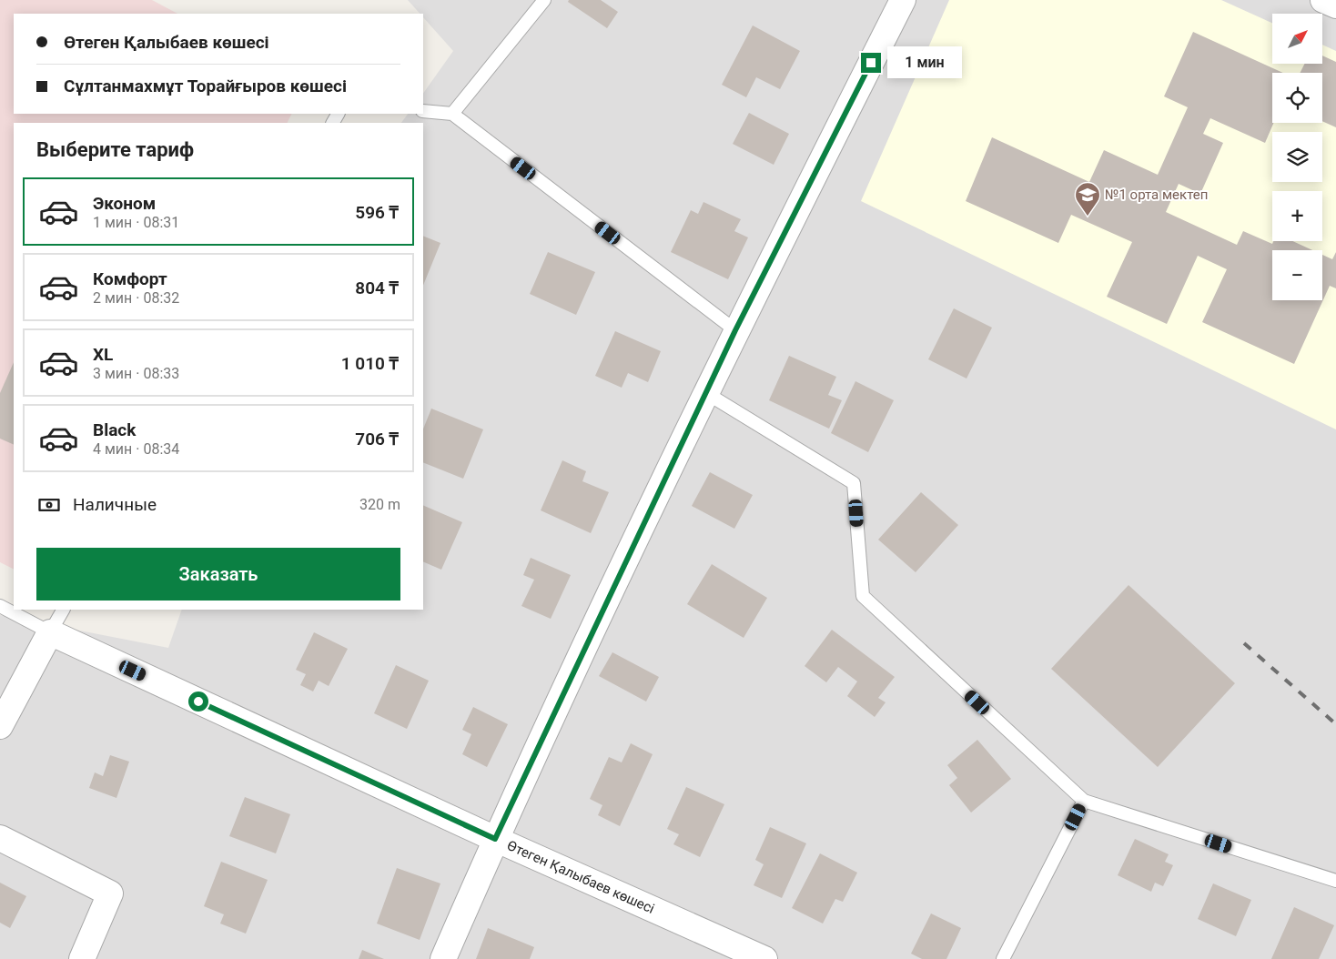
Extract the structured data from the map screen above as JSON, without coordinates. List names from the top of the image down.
{
  "streets": {
    "street": ["Өтеген Қалыбаев көшесі"]
  },
  "places": {
    "school or university": ["№1 орта мектеп"]
  },
  "north": "top right",
  "page": {
    "map_buttons": ["+", "−"],
    "banner": ["Өтеген Қалыбаев көшесі", "Сұлтанмахмұт Торайғыров көшесі"],
    "bubble": "1 мин",
    "heading": "Выберите тариф",
    "list": [
      {
        "name": "Эконом",
        "note": "1 мин · 08:31",
        "value": "596 ₸"
      },
      {
        "name": "Комфорт",
        "note": "2 мин · 08:32",
        "value": "804 ₸"
      },
      {
        "name": "XL",
        "note": "3 мин · 08:33",
        "value": "1 010 ₸"
      },
      {
        "name": "Black",
        "note": "4 мин · 08:34",
        "value": "706 ₸"
      }
    ],
    "pay": ["Наличные", "320 m"],
    "buttons": "Заказать"
  }
}
